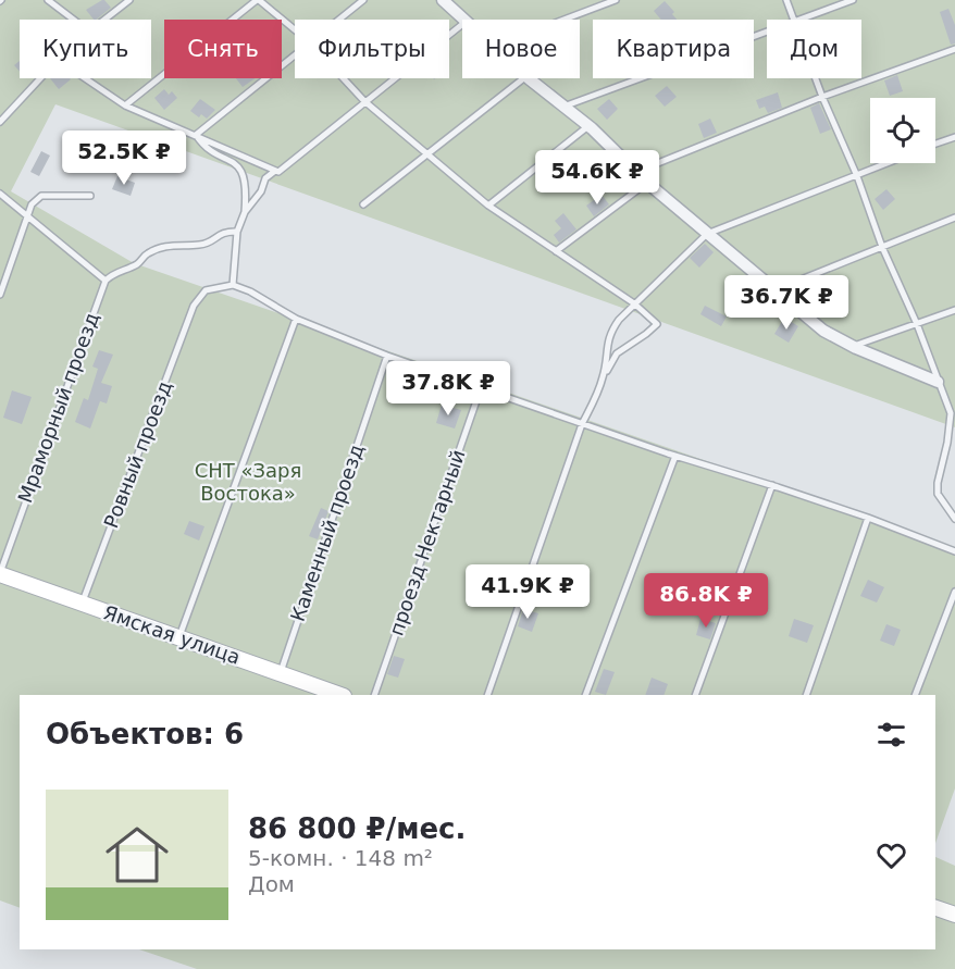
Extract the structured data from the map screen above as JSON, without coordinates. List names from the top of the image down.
{
  "streets": {
    "street": ["Ямская улица"],
    "lane": [
      "Мраморный проезд",
      "Ровный проезд",
      "Каменный проезд",
      "проезд Нектарный"
    ]
  },
  "crossings": [
    ["Мраморный проезд", "Ямская улица"],
    ["Ровный проезд", "Ямская улица"],
    ["Каменный проезд", "Ямская улица"]
  ],
  "parks": ["СНТ «Заря Востока»"],
  "page": {
    "chip": [
      "Купить",
      "Снять",
      "Фильтры",
      "Новое",
      "Квартира",
      "Дом"
    ],
    "price": [
      "52.5K ₽",
      "54.6K ₽",
      "36.7K ₽",
      "37.8K ₽",
      "41.9K ₽",
      "86.8K ₽"
    ],
    "heading": "Объектов: 6",
    "list": [
      {
        "name": "86 800 ₽/мес.",
        "note": "5-комн. · 148 m² · Дом"
      }
    ]
  }
}
